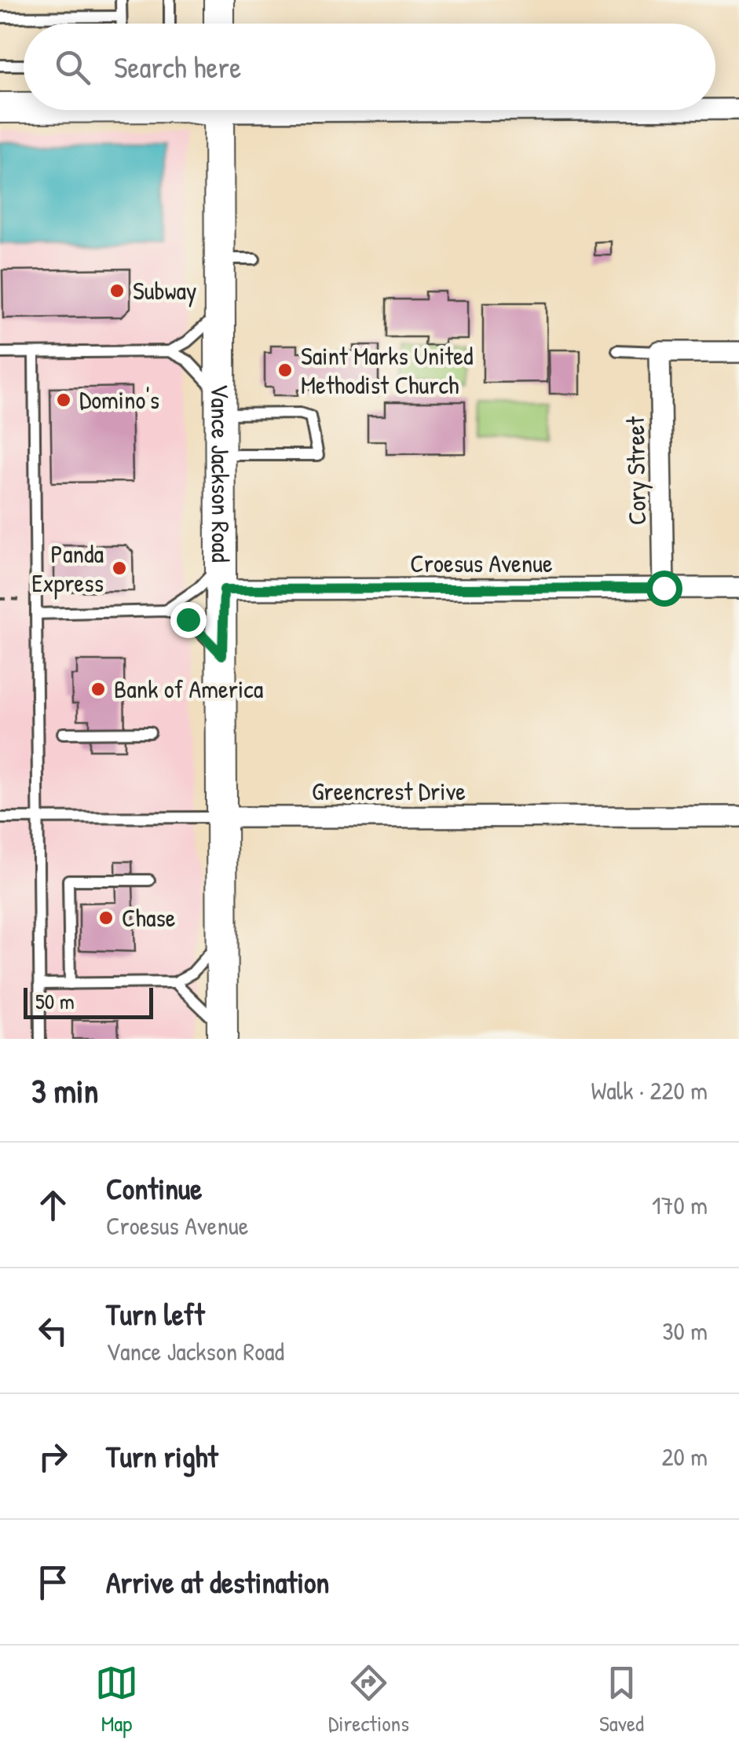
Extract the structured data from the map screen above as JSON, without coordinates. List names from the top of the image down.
{
  "streets": {
    "main road": ["Vance Jackson Road"],
    "street": ["Cory Street", "Croesus Avenue", "Greencrest Drive"]
  },
  "crossings": [
    ["Cory Street", "Croesus Avenue"],
    ["Vance Jackson Road", "Croesus Avenue"],
    ["Vance Jackson Road", "Greencrest Drive"]
  ],
  "places": [
    "Subway",
    "Saint Marks United Methodist Church",
    "Domino's",
    "Panda Express",
    "Bank of America",
    "Chase"
  ],
  "scale_bar": "50 m",
  "page": {
    "search": "Search here",
    "scale": "50 m",
    "heading": ["3 min", "Walk · 220 m"],
    "list": [
      ["Continue", "Croesus Avenue", "170 m"],
      ["Turn left", "Vance Jackson Road", "30 m"],
      ["Turn right", "20 m"],
      "Arrive at destination"
    ],
    "nav": ["Map", "Directions", "Saved"]
  }
}
